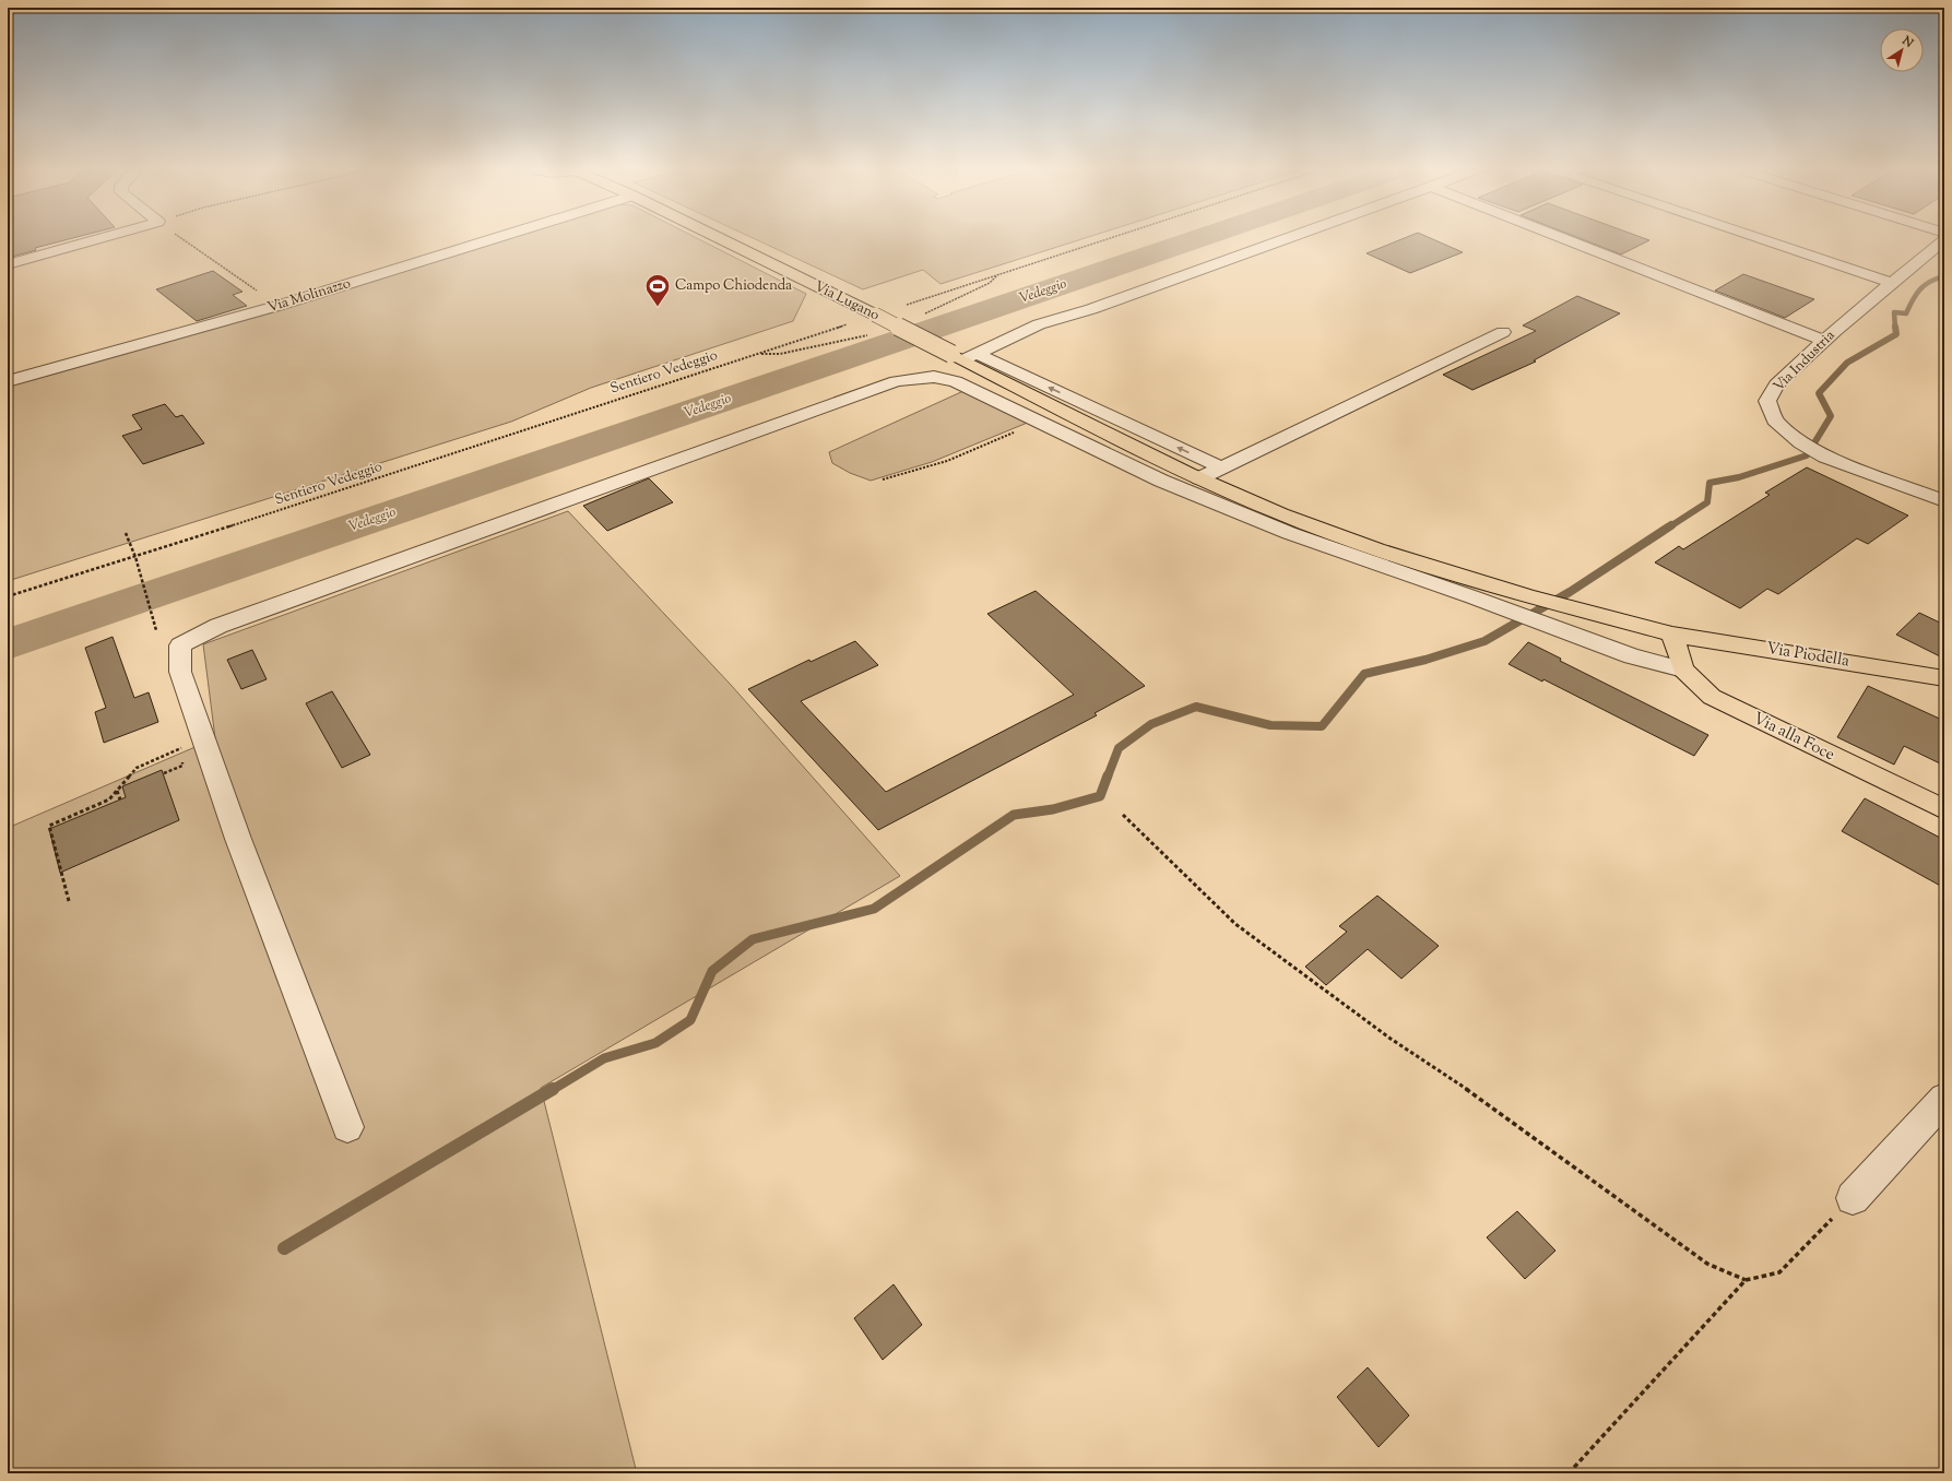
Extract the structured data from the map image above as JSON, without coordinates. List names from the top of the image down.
{
  "streets": {
    "main road": ["Via Lugano", "Via Piodella", "Via alla Foce"],
    "street": ["Via Molinazzo", "Via Industria"],
    "path": ["Sentiero Vedeggio"]
  },
  "crossings": [
    ["Via Lugano", "Sentiero Vedeggio"],
    ["Via Lugano", "Via Piodella"]
  ],
  "water": ["Vedeggio"],
  "places": {
    "sports": ["Campo Chiodenda"]
  },
  "north": "top right"
}
